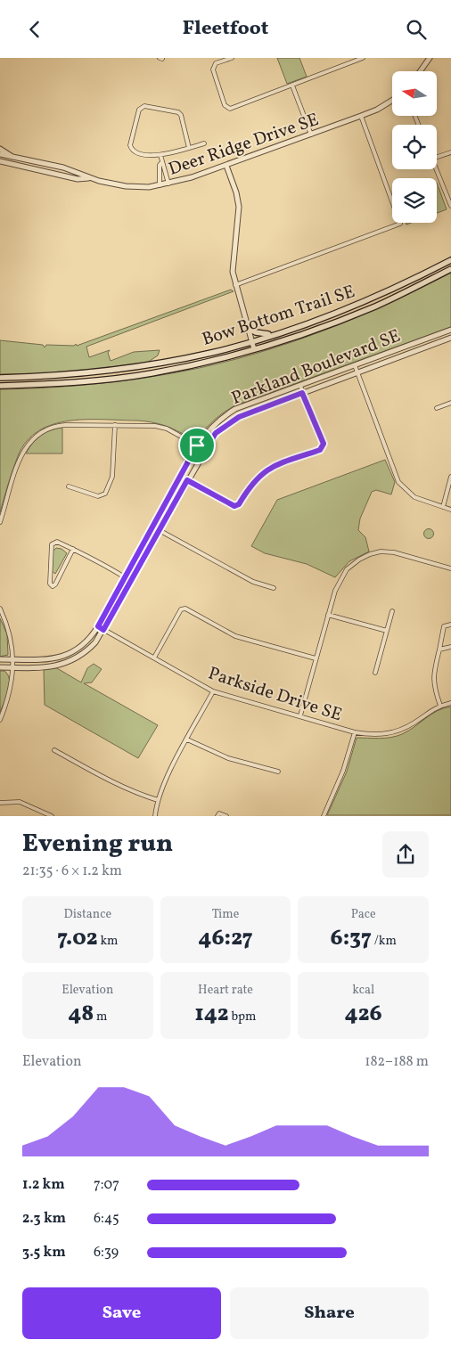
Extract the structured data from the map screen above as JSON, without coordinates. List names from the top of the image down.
{
  "streets": {
    "main road": ["Bow Bottom Trail SE"],
    "street": ["Deer Ridge Drive SE", "Parkland Boulevard SE", "Parkside Drive SE"]
  },
  "crossings": [
    ["Parkland Boulevard SE", "Parkside Drive SE"]
  ],
  "north": "left",
  "page": {
    "header": "Fleetfoot",
    "heading": ["Evening run", "21:35 · 6 × 1.2 km"],
    "stats": [
      ["Distance", "7.02 km"],
      ["Time", "46:27"],
      ["Pace", "6:37 /km"],
      ["Elevation", "48 m"],
      ["Heart rate", "142 bpm"],
      ["kcal", "426"]
    ],
    "chart": ["Elevation", "182–188 m"],
    "list": [
      {
        "name": "1.2 km",
        "note": "7:07"
      },
      {
        "name": "2.3 km",
        "note": "6:45"
      },
      {
        "name": "3.5 km",
        "note": "6:39"
      }
    ],
    "buttons": ["Save", "Share"]
  }
}
